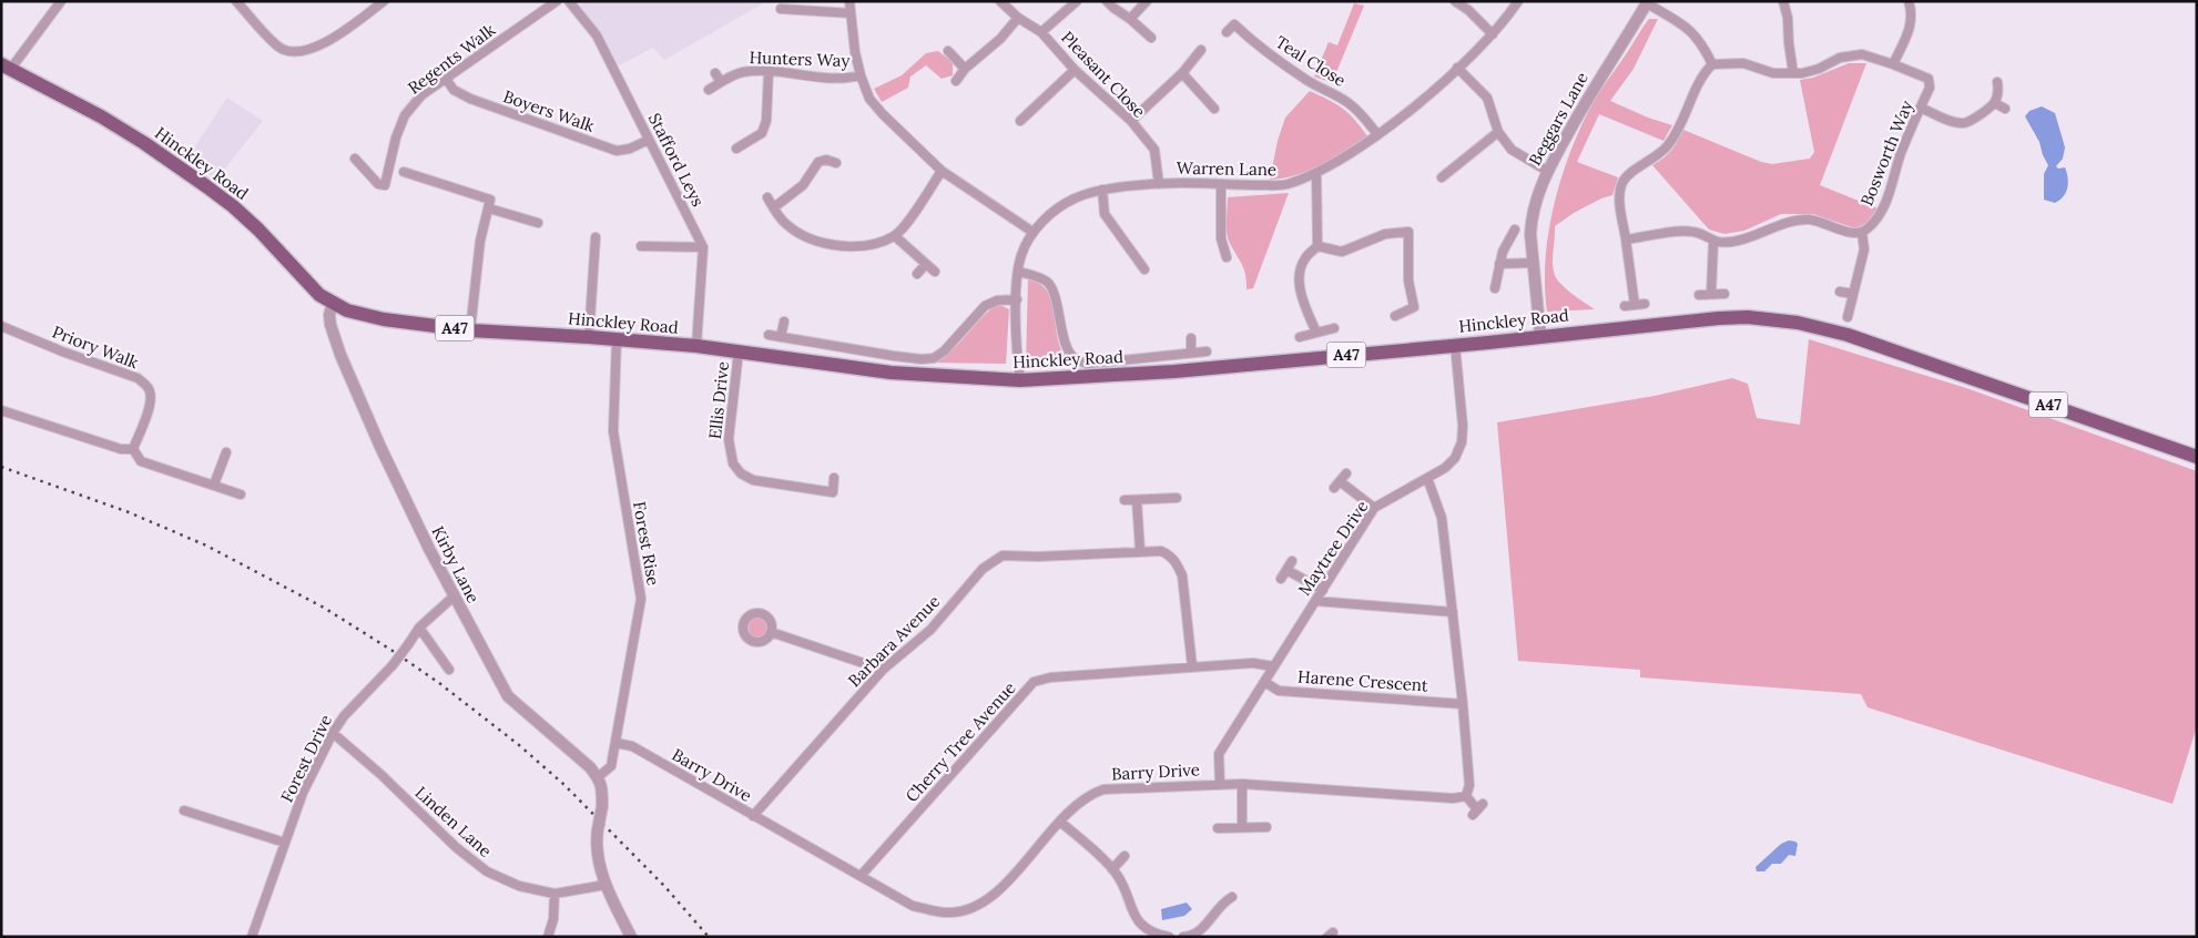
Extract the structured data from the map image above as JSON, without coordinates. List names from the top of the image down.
{
  "streets": {
    "main road": ["Hinckley Road", "A47"],
    "street": [
      "Regents Walk",
      "Hunters Way",
      "Teal Close",
      "Pleasant Close",
      "Boyers Walk",
      "Beggars Lane",
      "Bosworth Way",
      "Stafford Leys",
      "Warren Lane",
      "Priory Walk",
      "Ellis Drive",
      "Forest Rise",
      "Maytree Drive",
      "Kirby Lane",
      "Barbara Avenue",
      "Harene Crescent",
      "Cherry Tree Avenue",
      "Forest Drive",
      "Barry Drive",
      "Linden Lane"
    ]
  },
  "crossings": [
    ["Regents Walk", "Boyers Walk"],
    ["Teal Close", "Warren Lane"],
    ["Pleasant Close", "Warren Lane"],
    ["Boyers Walk", "Stafford Leys"],
    ["Beggars Lane", "Hinckley Road"],
    ["Hinckley Road", "Warren Lane"],
    ["Hinckley Road", "Ellis Drive"],
    ["Hinckley Road", "Forest Rise"],
    ["Hinckley Road", "Maytree Drive"],
    ["Hinckley Road", "Kirby Lane"],
    ["Forest Rise", "Kirby Lane"],
    ["Forest Rise", "Barry Drive"],
    ["Maytree Drive", "Harene Crescent"],
    ["Maytree Drive", "Cherry Tree Avenue"],
    ["Maytree Drive", "Barry Drive"],
    ["Kirby Lane", "Forest Drive"],
    ["Barbara Avenue", "Cherry Tree Avenue"],
    ["Barbara Avenue", "Barry Drive"],
    ["Cherry Tree Avenue", "Barry Drive"],
    ["Forest Drive", "Linden Lane"]
  ]
}
